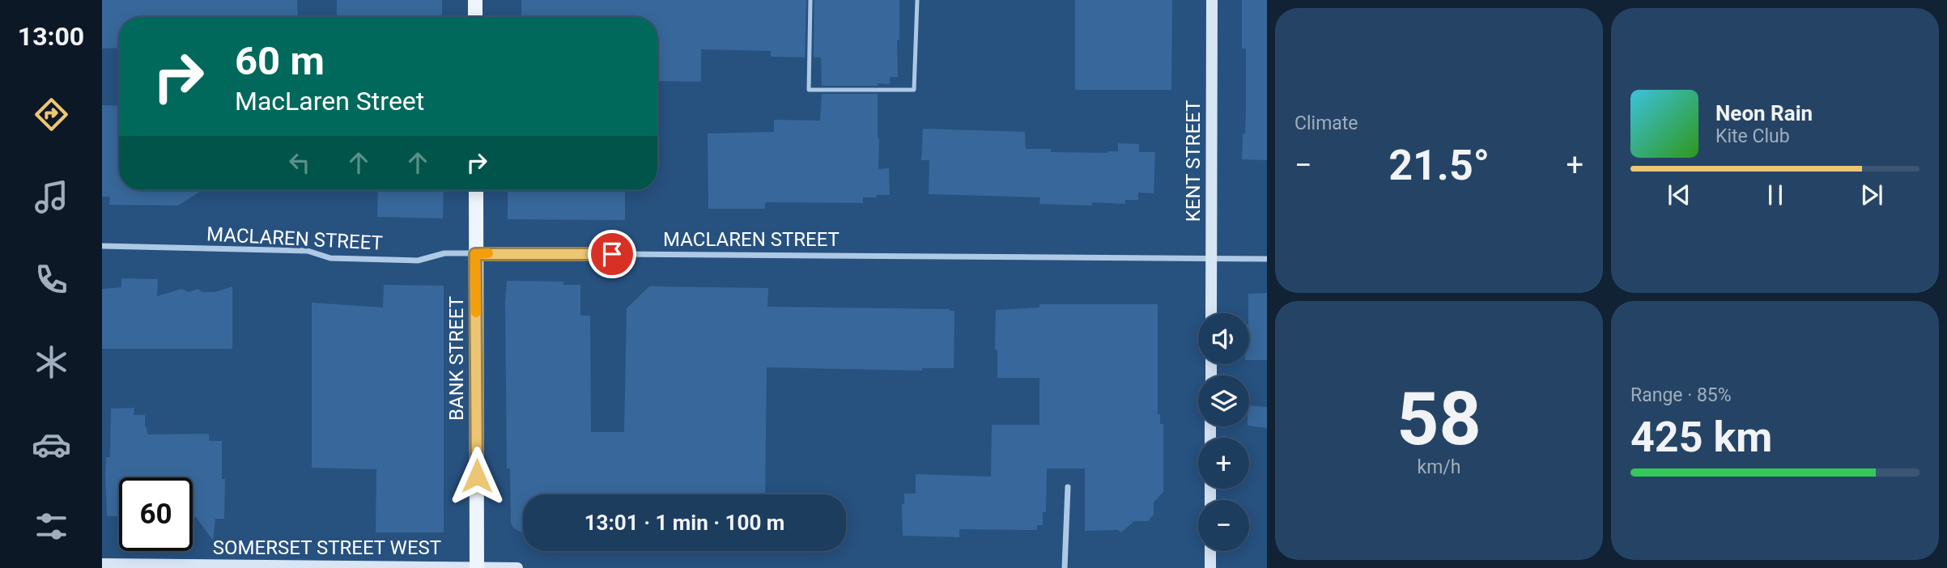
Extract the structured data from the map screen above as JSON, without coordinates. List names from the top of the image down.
{
  "streets": {
    "main road": ["KENT STREET", "BANK STREET", "SOMERSET STREET WEST"],
    "street": ["MACLAREN STREET"]
  },
  "crossings": [
    ["KENT STREET", "MACLAREN STREET"],
    ["MACLAREN STREET", "BANK STREET"],
    ["BANK STREET", "SOMERSET STREET WEST"]
  ],
  "page": {
    "tabs": "13:00",
    "tile": [
      "Climate",
      ["58", "km/h"],
      ["Range · 85%", "425 km"]
    ],
    "turn": ["60 m", "MacLaren Street"],
    "song": ["Neon Rain", "Kite Club"],
    "heat": ["−", "21.5°", "+"],
    "map_buttons": ["+", "−"],
    "limit": "60",
    "trip": "13:01 · 1 min · 100 m"
  }
}
